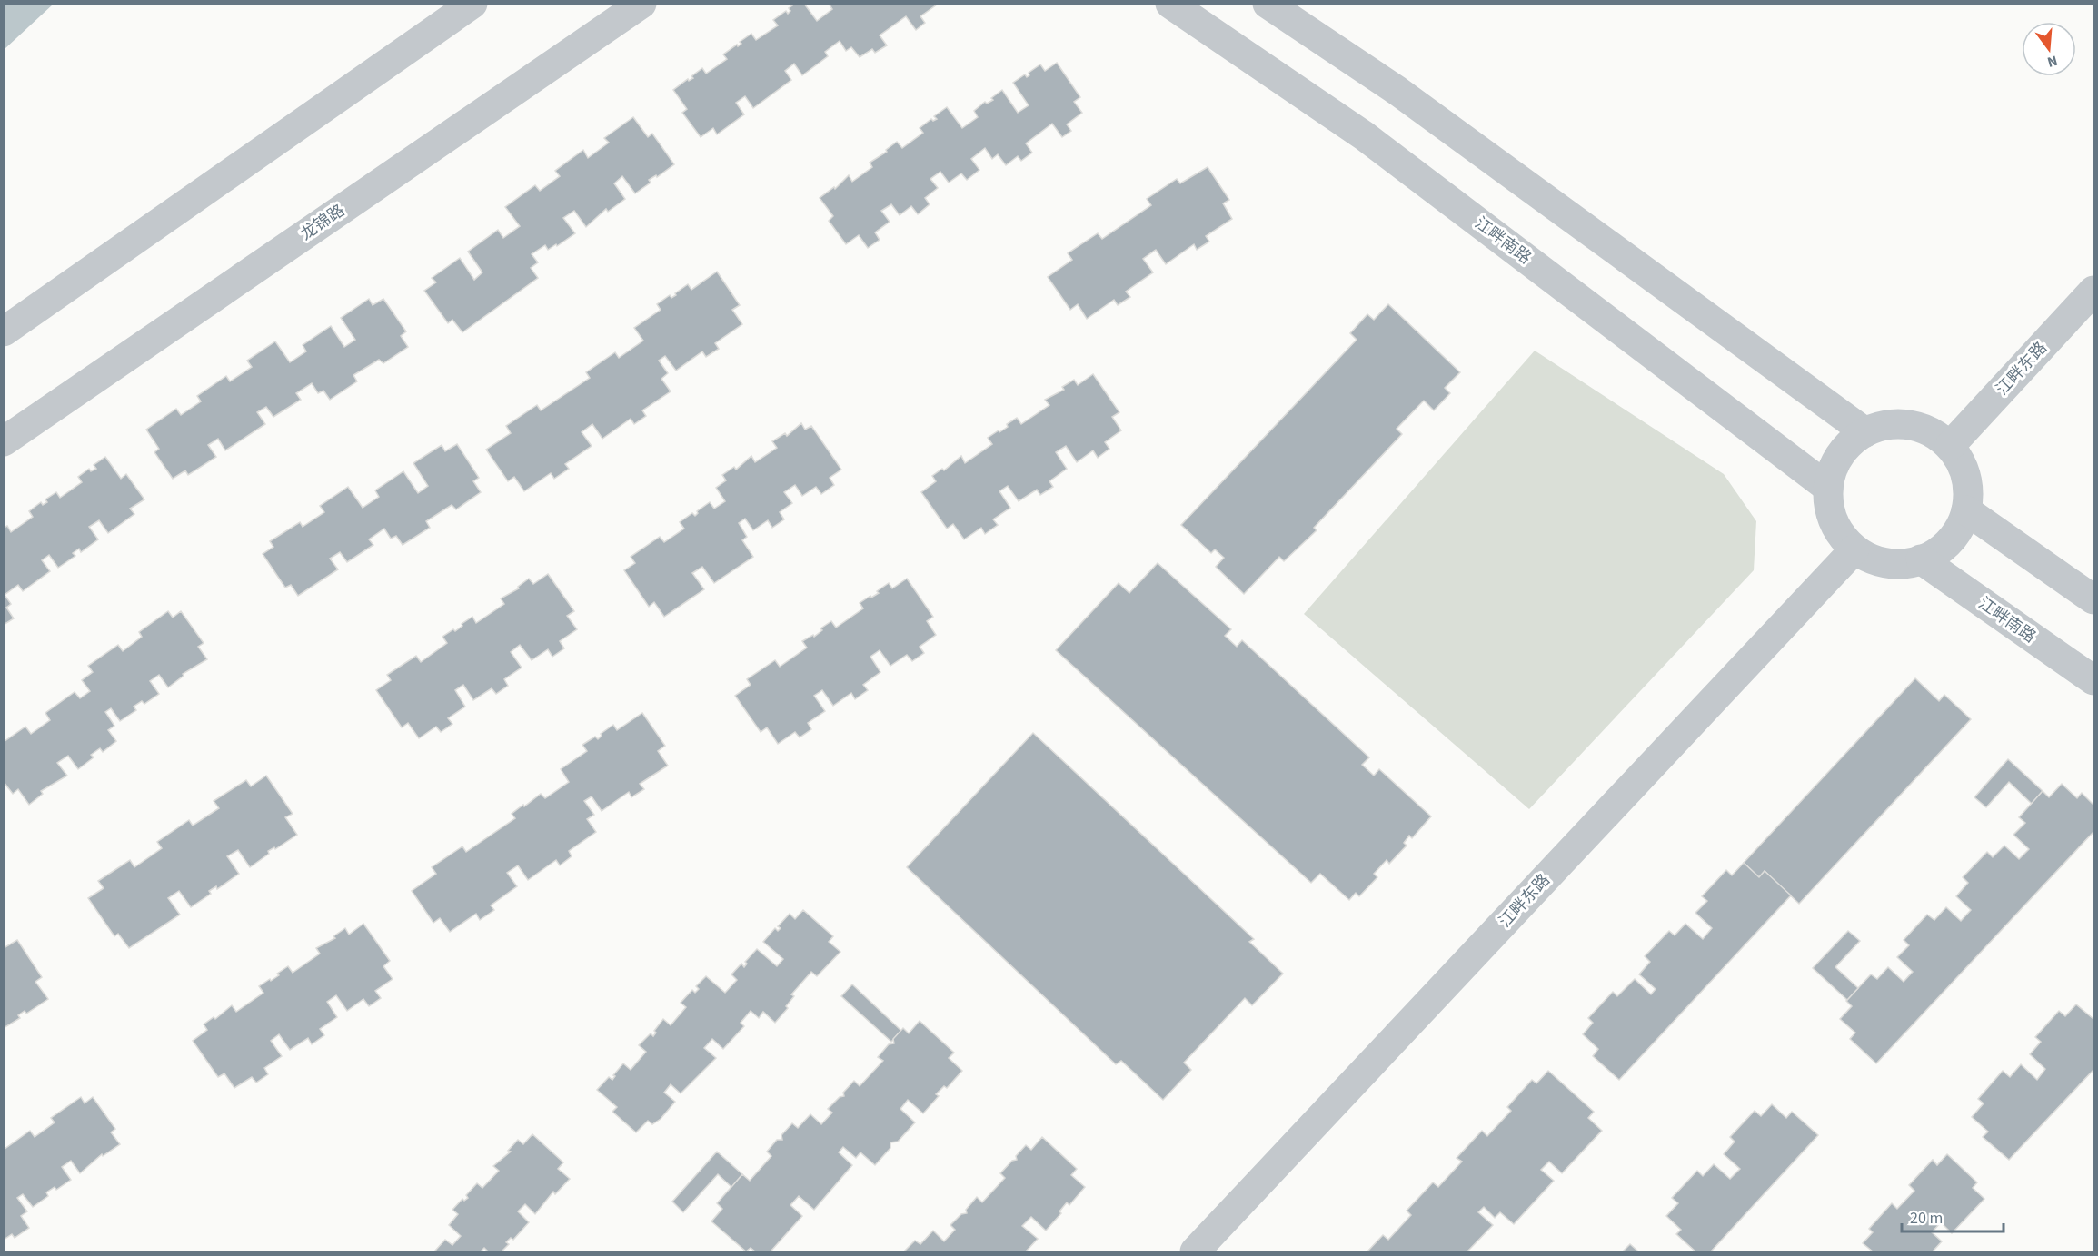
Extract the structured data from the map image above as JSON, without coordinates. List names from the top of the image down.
{
  "streets": {
    "street": ["龙锦路", "江畔南路", "江畔东路"]
  },
  "crossings": [
    ["江畔南路", "江畔东路"]
  ],
  "scale_bar": "20 m",
  "north": "bottom"
}
